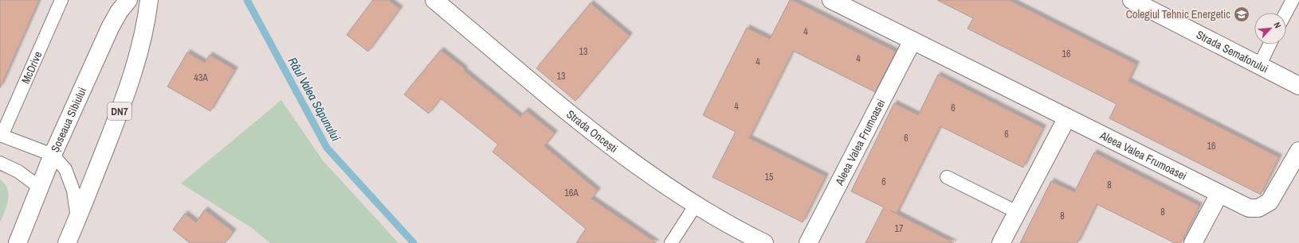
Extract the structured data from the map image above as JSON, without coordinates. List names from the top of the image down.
{
  "streets": {
    "street": [
      "Strada Semaforului",
      "DN7",
      "Șoseaua Sibiului",
      "Strada Oncești",
      "Aleea Valea Frumoasei"
    ],
    "lane": ["McDrive"]
  },
  "water": ["Râul Valea Săpunului"],
  "places": {
    "school or university": ["Colegiul Tehnic Energetic"]
  },
  "house_numbers": [
    "4",
    "13",
    "16",
    "4",
    "4",
    "13",
    "43A",
    "4",
    "6",
    "6",
    "6",
    "16",
    "15",
    "6",
    "8",
    "16A",
    "8",
    "8",
    "17"
  ],
  "north": "top right"
}
